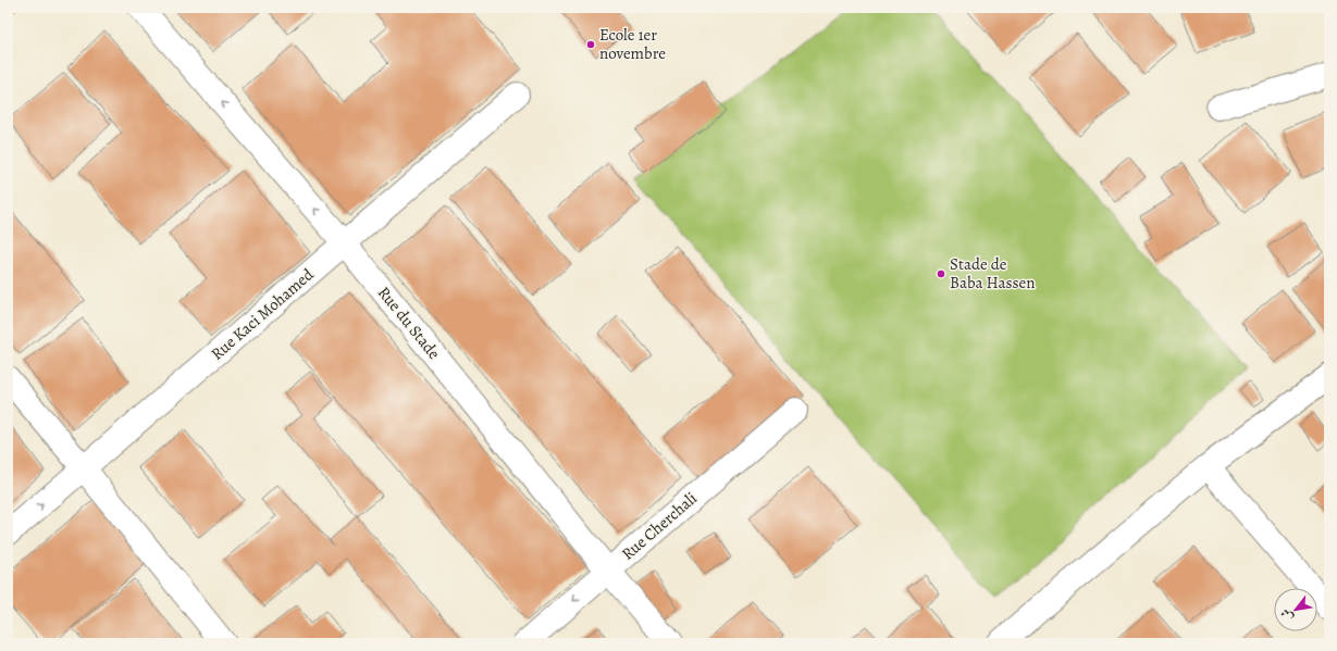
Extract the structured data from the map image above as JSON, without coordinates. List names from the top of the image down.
{
  "streets": {
    "street": ["Rue Kaci Mohamed", "Rue du Stade", "Rue Cherchali"]
  },
  "crossings": [
    ["Rue Kaci Mohamed", "Rue du Stade"],
    ["Rue du Stade", "Rue Cherchali"]
  ],
  "one_way": ["Rue du Stade"],
  "places": ["Ecole 1er novembre", "Stade de Baba Hassen"],
  "north": "bottom left"
}
